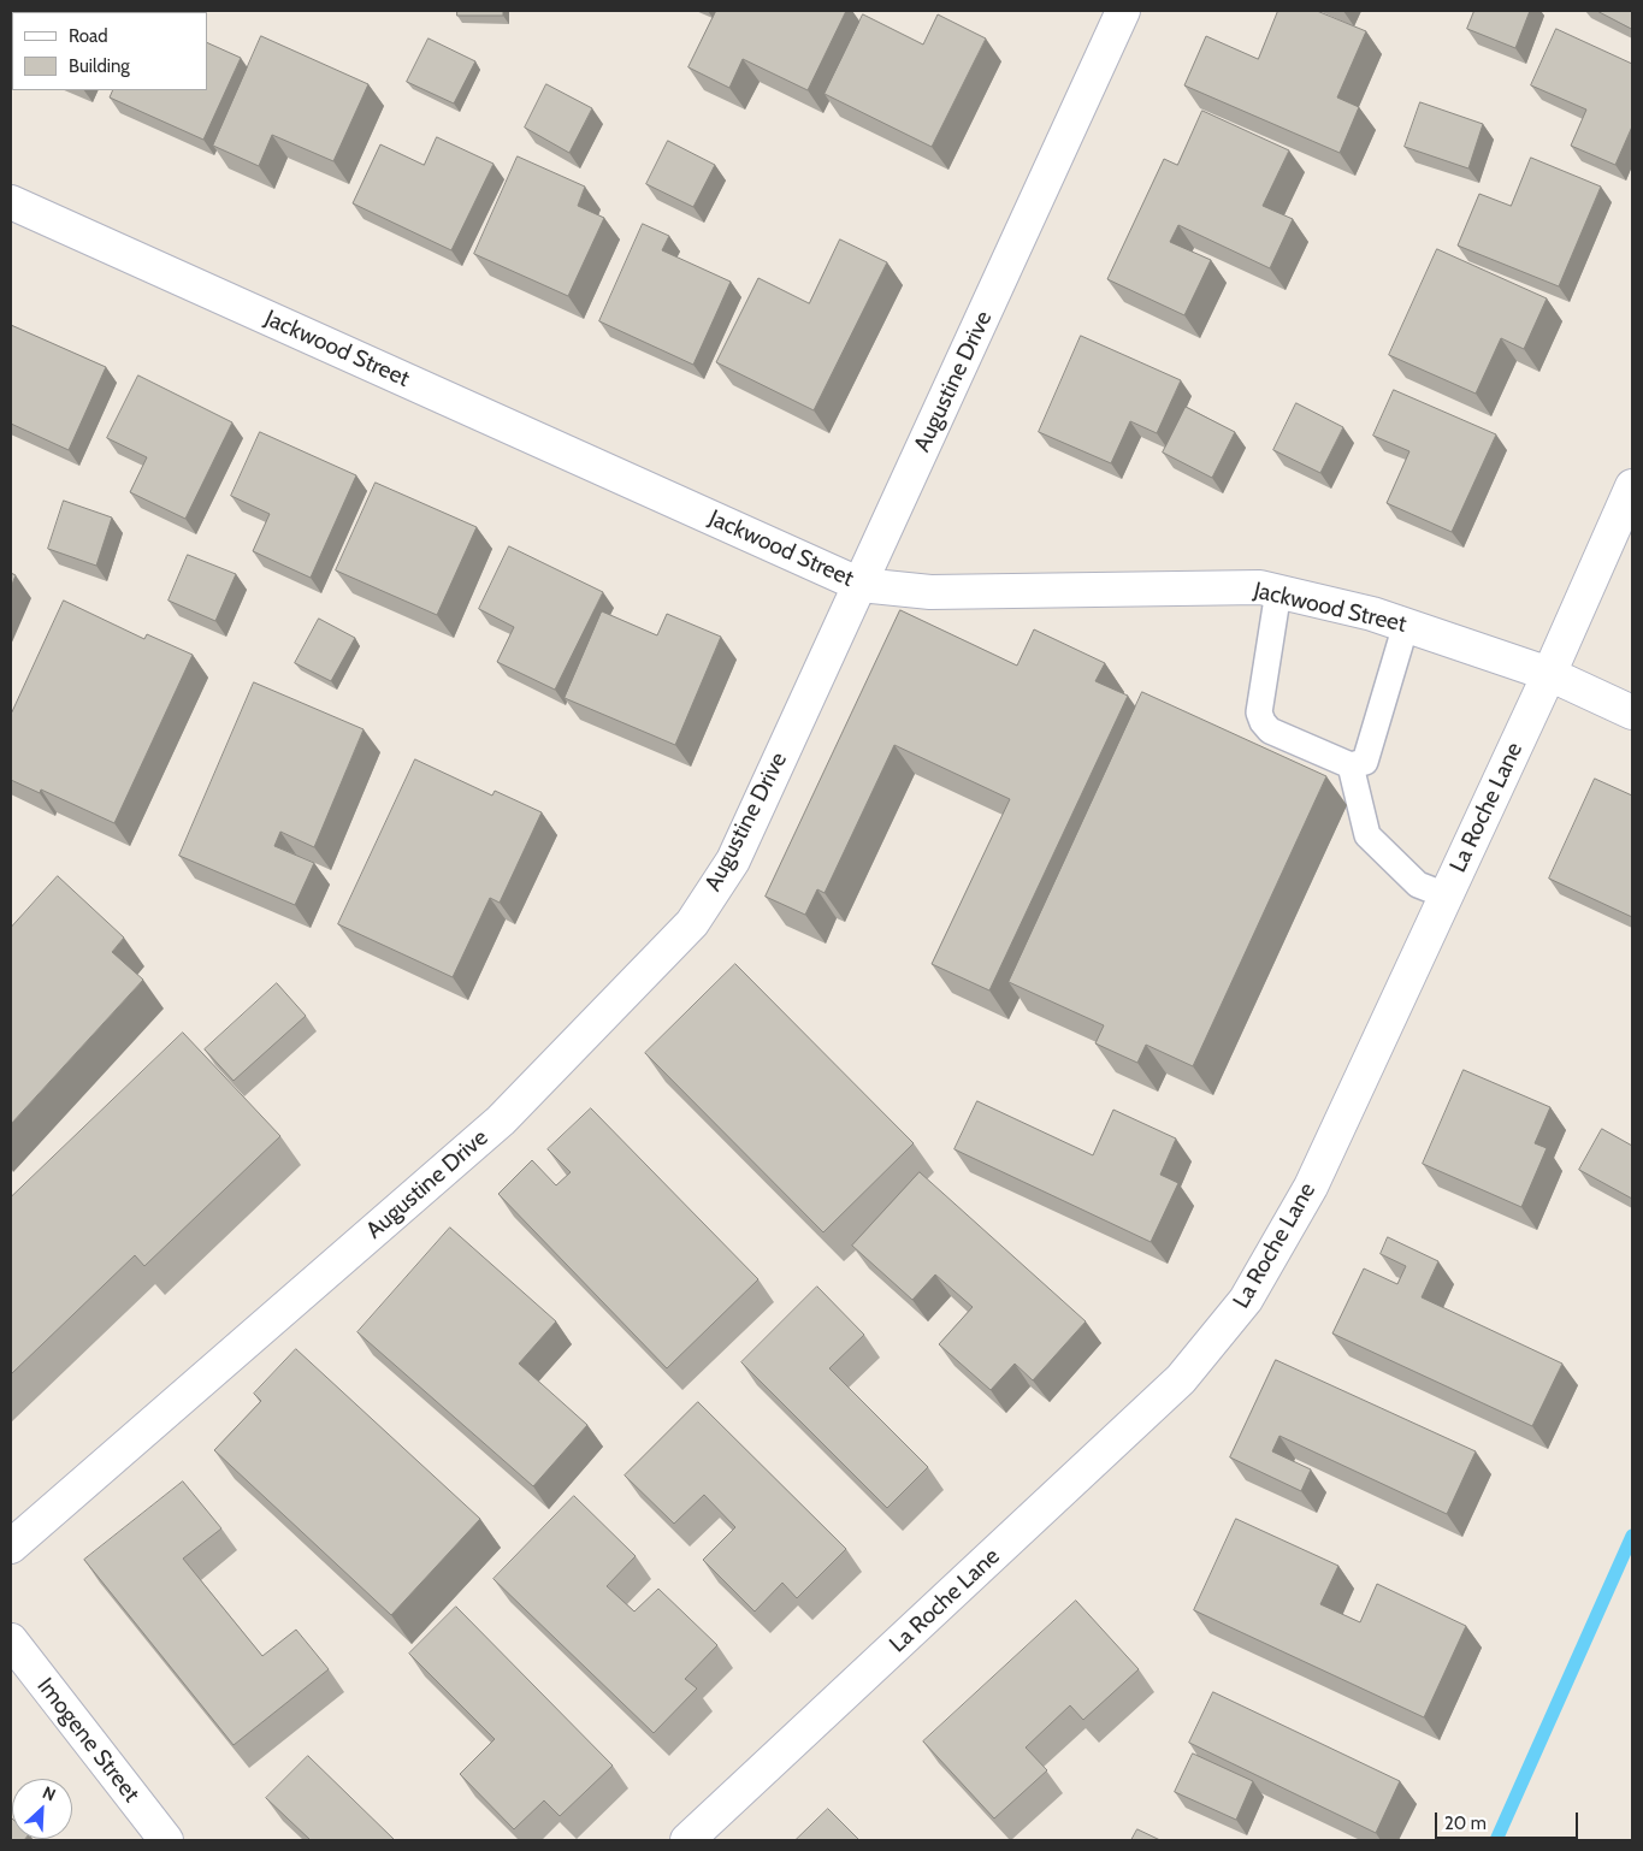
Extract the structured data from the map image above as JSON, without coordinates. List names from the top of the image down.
{
  "streets": {
    "street": [
      "Jackwood Street",
      "Augustine Drive",
      "La Roche Lane",
      "Imogene Street"
    ]
  },
  "crossings": [
    ["Jackwood Street", "Augustine Drive"],
    ["Jackwood Street", "La Roche Lane"]
  ],
  "legend": ["Road", "Building"],
  "scale_bar": "20 m",
  "north": "top right"
}
